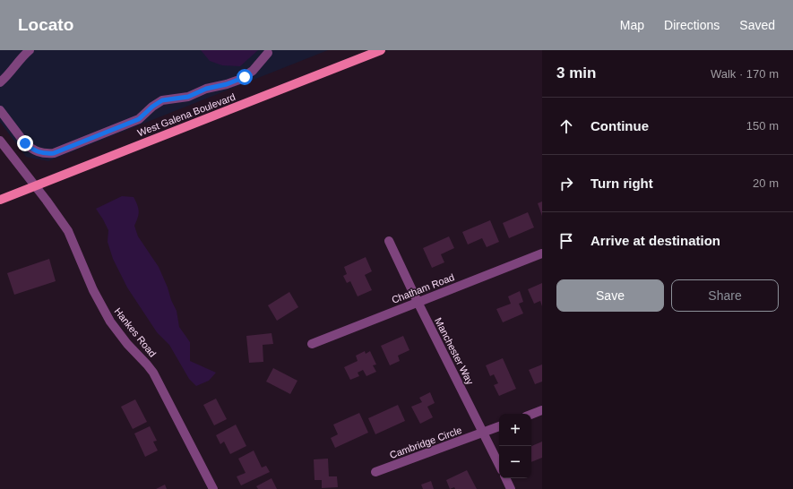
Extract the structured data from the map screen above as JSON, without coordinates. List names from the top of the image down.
{
  "streets": {
    "main road": ["West Galena Boulevard"],
    "street": [
      "Chatham Road",
      "Hankes Road",
      "Manchester Way",
      "Cambridge Circle"
    ]
  },
  "crossings": [
    ["West Galena Boulevard", "Hankes Road"],
    ["Chatham Road", "Manchester Way"],
    ["Manchester Way", "Cambridge Circle"]
  ],
  "page": {
    "header": "Locato",
    "nav": ["Map", "Directions", "Saved"],
    "heading": ["3 min", "Walk · 170 m"],
    "list": [
      ["Continue", "150 m"],
      ["Turn right", "20 m"],
      "Arrive at destination"
    ],
    "buttons": ["Save", "Share"],
    "map_buttons": ["+", "−"]
  }
}
